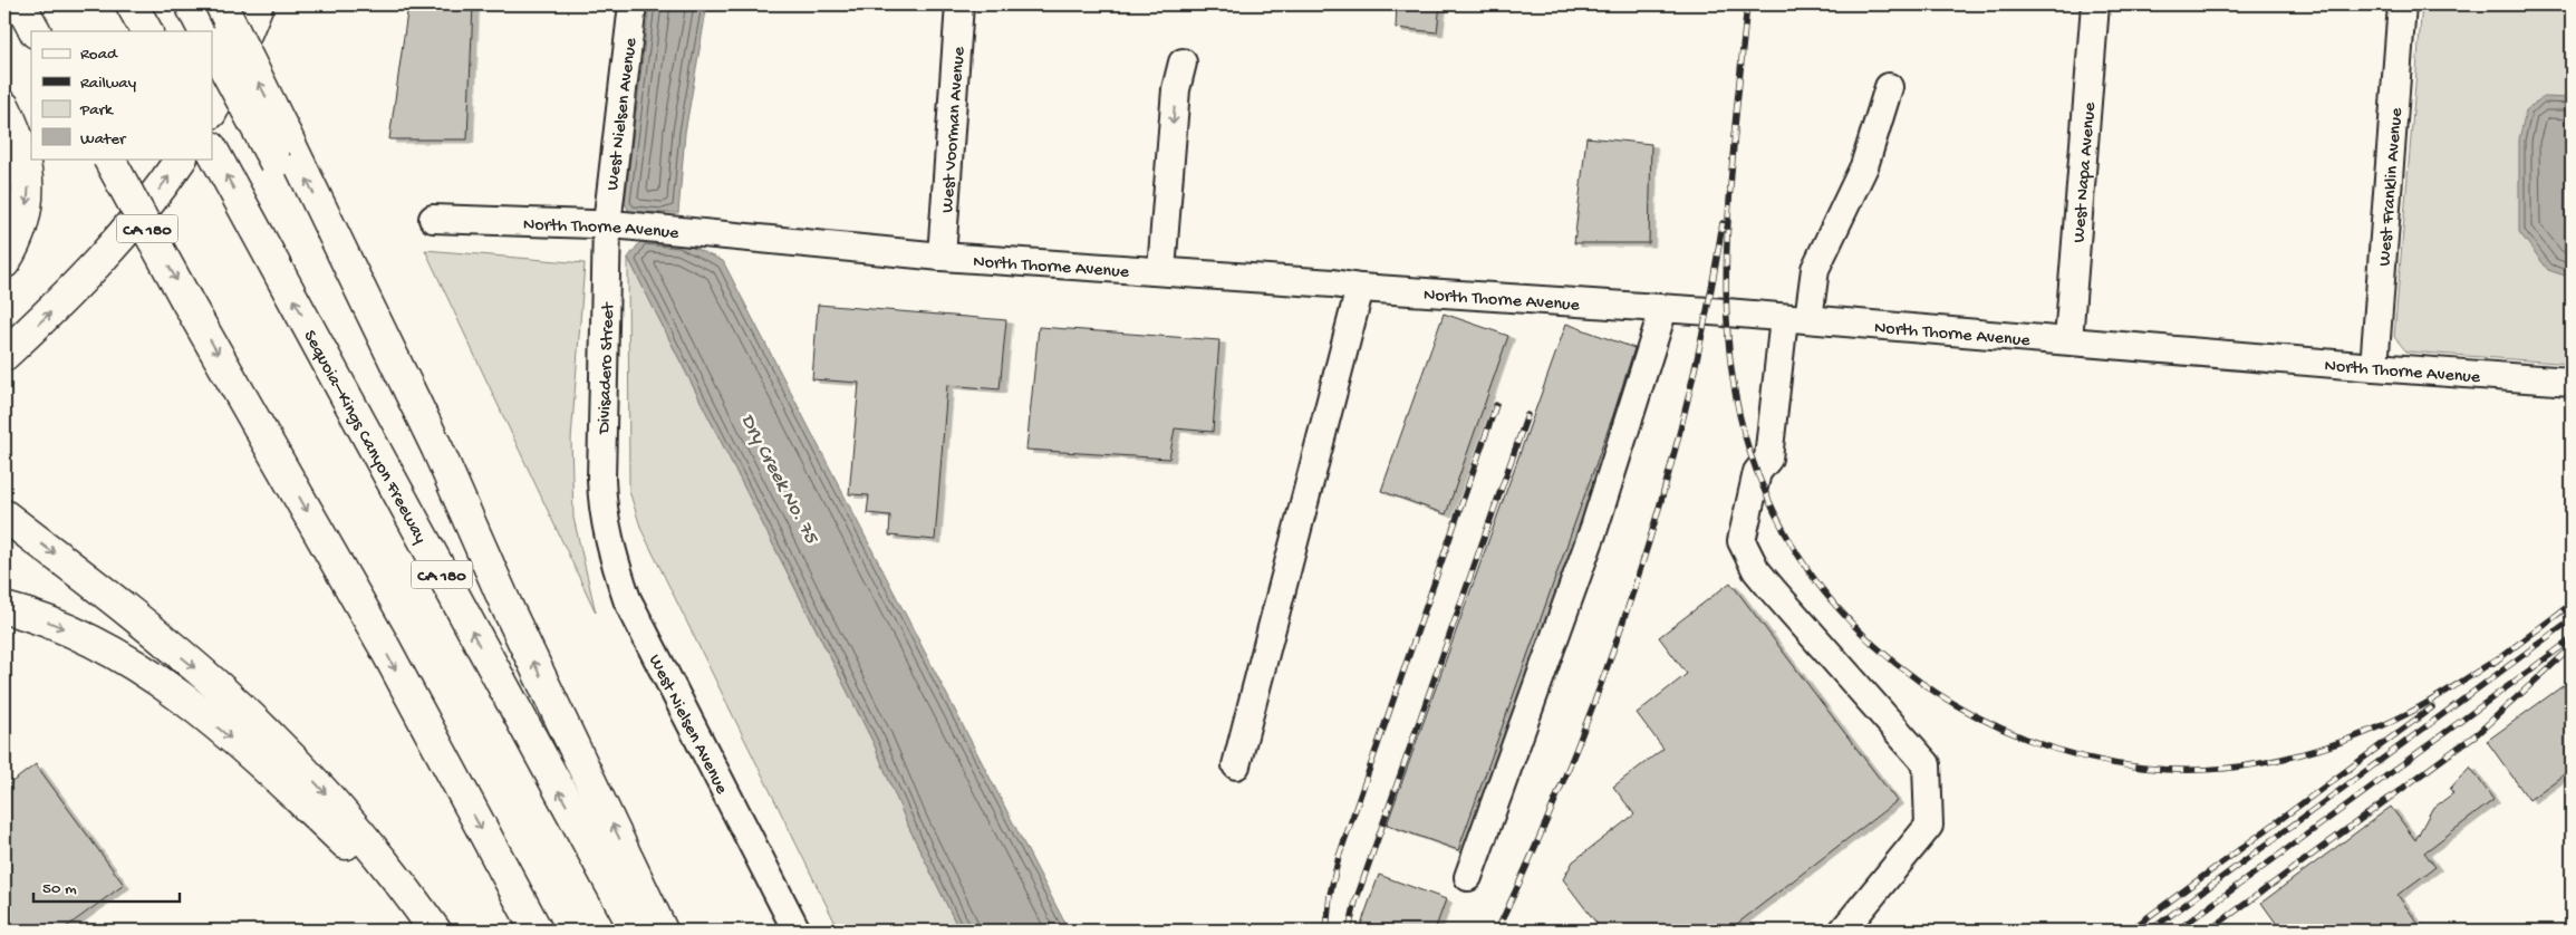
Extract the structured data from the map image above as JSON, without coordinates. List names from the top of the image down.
{
  "streets": {
    "highway": ["CA 180", "Sequoia–Kings Canyon Freeway"],
    "street": [
      "West Nielsen Avenue",
      "West Voorman Avenue",
      "West Napa Avenue",
      "West Franklin Avenue",
      "North Thorne Avenue",
      "Divisadero Street"
    ]
  },
  "crossings": [
    ["West Nielsen Avenue", "North Thorne Avenue"],
    ["West Nielsen Avenue", "Divisadero Street"],
    ["West Voorman Avenue", "North Thorne Avenue"],
    ["West Napa Avenue", "North Thorne Avenue"],
    ["West Franklin Avenue", "North Thorne Avenue"],
    ["North Thorne Avenue", "Divisadero Street"]
  ],
  "water": ["Dry Creek No. 75"],
  "legend": [
    "Road",
    "Railway",
    "Park",
    "Water"
  ],
  "scale_bar": "50 m"
}
